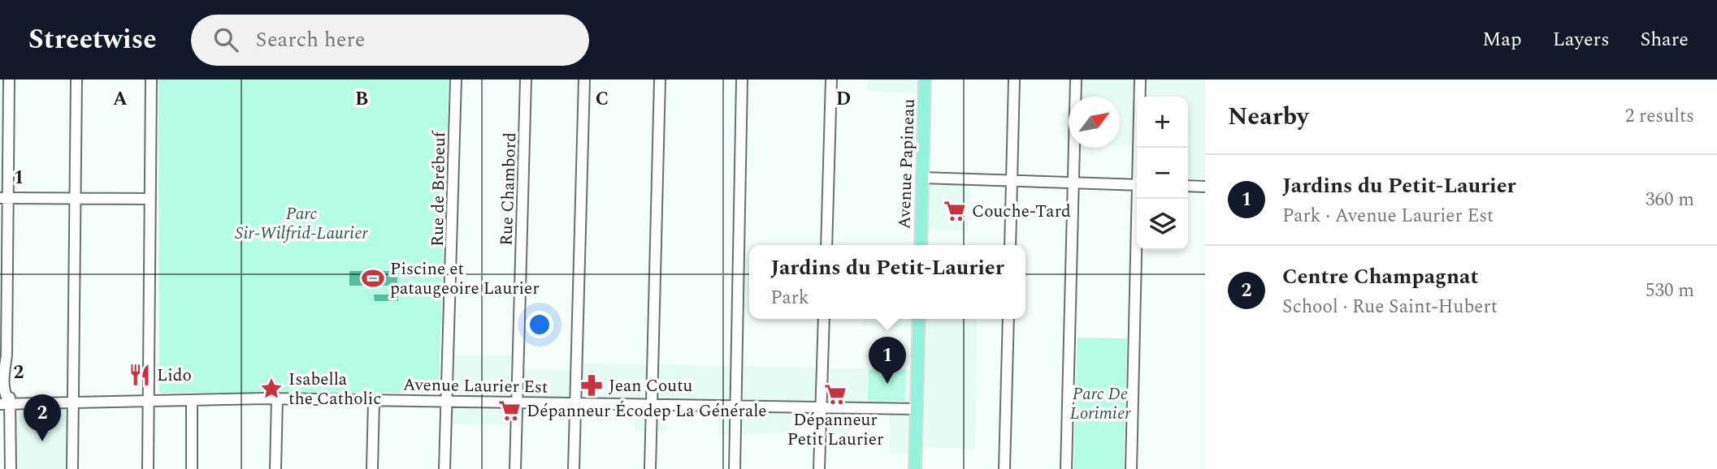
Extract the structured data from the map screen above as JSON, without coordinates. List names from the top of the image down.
{
  "streets": {
    "main road": ["Avenue Papineau"],
    "street": ["Rue de Brébeuf", "Rue Chambord", "Avenue Laurier Est"]
  },
  "crossings": [
    ["Rue de Brébeuf", "Avenue Laurier Est"],
    ["Rue Chambord", "Avenue Laurier Est"]
  ],
  "parks": ["Parc Sir-Wilfrid-Laurier", "Parc De Lorimier"],
  "places": {
    "supermarket": ["Couche-Tard", "Dépanneur Petit Laurier", "Dépanneur Écodep La Générale"],
    "sports": ["Piscine et pataugeoire Laurier"],
    "restaurant": ["Lido"],
    "pharmacy": ["Jean Coutu"],
    "place": ["Isabella the Catholic"]
  },
  "north": "top right",
  "page": {
    "header": "Streetwise",
    "search": "Search here",
    "nav": ["Map", "Layers", "Share"],
    "heading": ["Nearby", "2 results"],
    "map_buttons": ["+", "−"],
    "list": [
      {
        "mark": "1",
        "name": "Jardins du Petit-Laurier",
        "note": "Park · Avenue Laurier Est",
        "value": "360 m"
      },
      {
        "mark": "2",
        "name": "Centre Champagnat",
        "note": "School · Rue Saint-Hubert",
        "value": "530 m"
      }
    ],
    "popup": ["Jardins du Petit-Laurier", "Park"],
    "pins": ["1", "2"]
  },
  "grid": {
    "columns": [
      "A",
      "B",
      "C",
      "D"
    ],
    "rows": ["1", "2"]
  }
}
